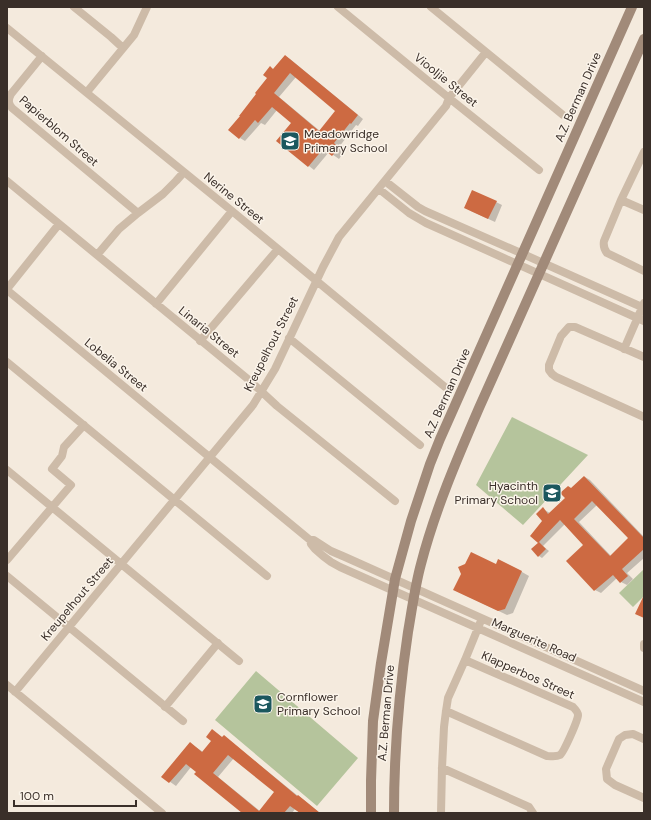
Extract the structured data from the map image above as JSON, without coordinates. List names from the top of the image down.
{
  "streets": {
    "main road": ["A.Z. Berman Drive"],
    "street": [
      "Viooljie Street",
      "Papierblom Street",
      "Nerine Street",
      "Linaria Street",
      "Kreupelhout Street",
      "Lobelia Street",
      "Marguerite Road",
      "Klapperbos Street"
    ]
  },
  "crossings": [
    ["Viooljie Street", "Kreupelhout Street"],
    ["A.Z. Berman Drive", "Marguerite Road"],
    ["Papierblom Street", "Nerine Street"],
    ["Nerine Street", "Kreupelhout Street"],
    ["Linaria Street", "Kreupelhout Street"],
    ["Kreupelhout Street", "Lobelia Street"],
    ["Lobelia Street", "Marguerite Road"]
  ],
  "places": {
    "school or university": ["Meadowridge Primary School", "Hyacinth Primary School", "Cornflower Primary School"]
  },
  "scale_bar": "100 m"
}
